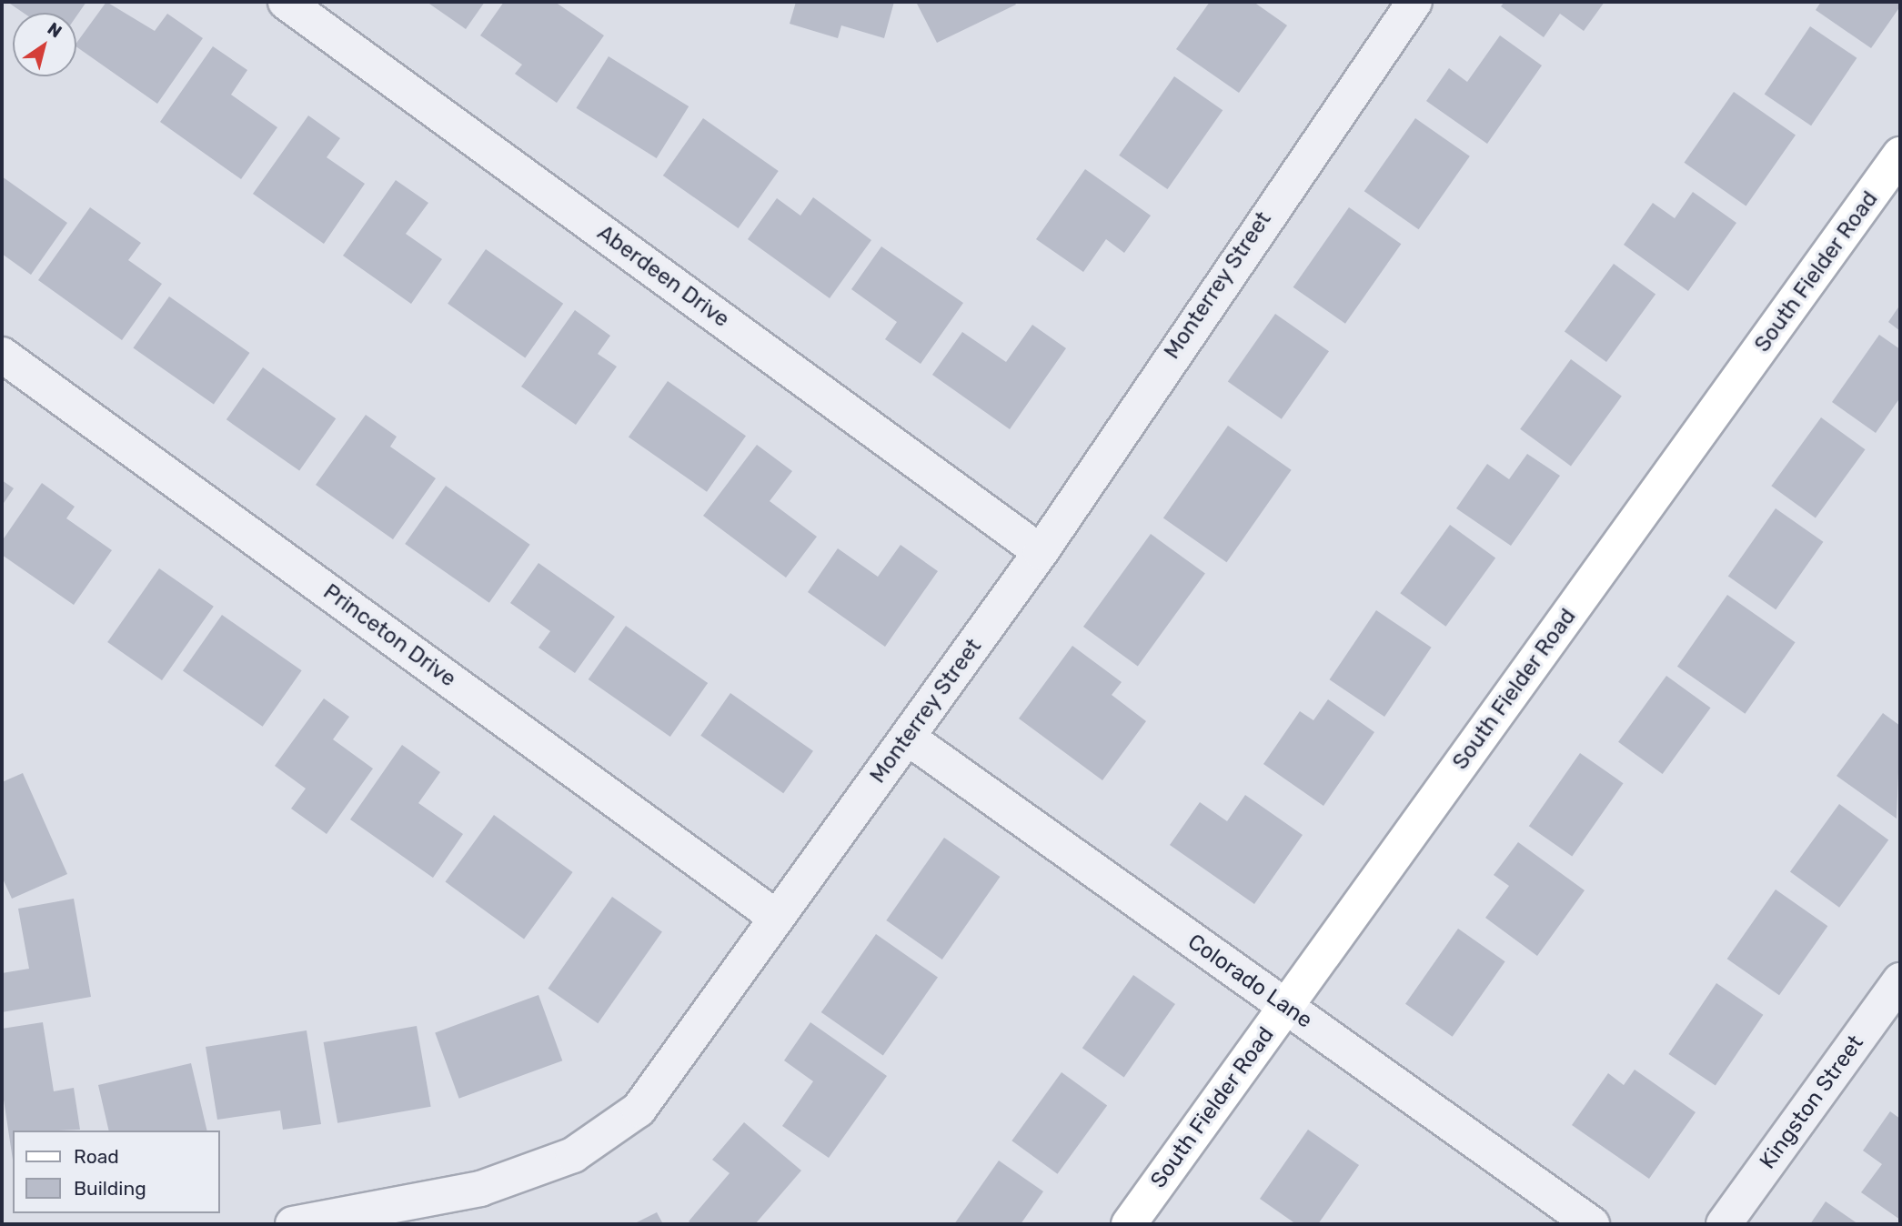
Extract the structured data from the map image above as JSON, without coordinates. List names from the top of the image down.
{
  "streets": {
    "street": [
      "South Fielder Road",
      "Aberdeen Drive",
      "Monterrey Street",
      "Princeton Drive",
      "Colorado Lane",
      "Kingston Street"
    ]
  },
  "crossings": [
    ["South Fielder Road", "Colorado Lane"],
    ["Aberdeen Drive", "Monterrey Street"],
    ["Monterrey Street", "Princeton Drive"],
    ["Monterrey Street", "Colorado Lane"]
  ],
  "legend": ["Road", "Building"],
  "north": "top right"
}
